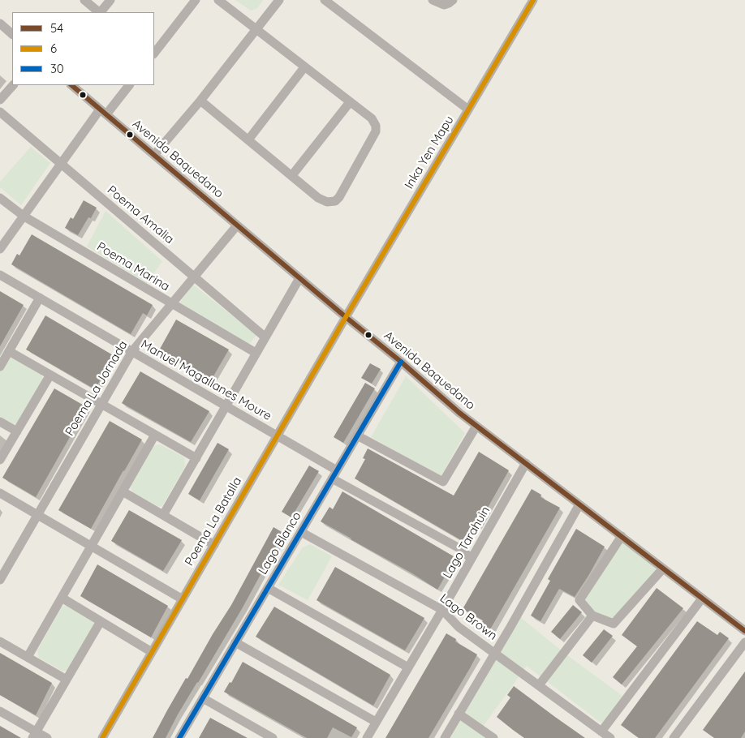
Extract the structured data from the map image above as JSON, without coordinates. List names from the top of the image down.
{
  "streets": {
    "street": [
      "Inka Yen Mapu",
      "Avenida Baquedano",
      "Poema Amalia",
      "Poema Marina",
      "Manuel Magallanes Moure",
      "Poema La Jornada",
      "Poema La Batalla",
      "Lago Tarahuin",
      "Lago Blanco",
      "Lago Brown"
    ]
  },
  "crossings": [
    ["Inka Yen Mapu", "Avenida Baquedano"],
    ["Inka Yen Mapu", "Poema La Batalla"],
    ["Avenida Baquedano", "Poema La Jornada"],
    ["Avenida Baquedano", "Poema La Batalla"],
    ["Avenida Baquedano", "Lago Tarahuin"],
    ["Avenida Baquedano", "Lago Blanco"],
    ["Poema Amalia", "Poema La Jornada"],
    ["Poema Marina", "Poema La Jornada"],
    ["Manuel Magallanes Moure", "Poema La Jornada"],
    ["Manuel Magallanes Moure", "Poema La Batalla"],
    ["Manuel Magallanes Moure", "Lago Tarahuin"],
    ["Manuel Magallanes Moure", "Lago Blanco"],
    ["Lago Tarahuin", "Lago Brown"],
    ["Lago Blanco", "Lago Brown"]
  ],
  "lines": ["transit line 6", "transit line 54", "transit line 30"],
  "legend": ["54", "6", "30"]
}
